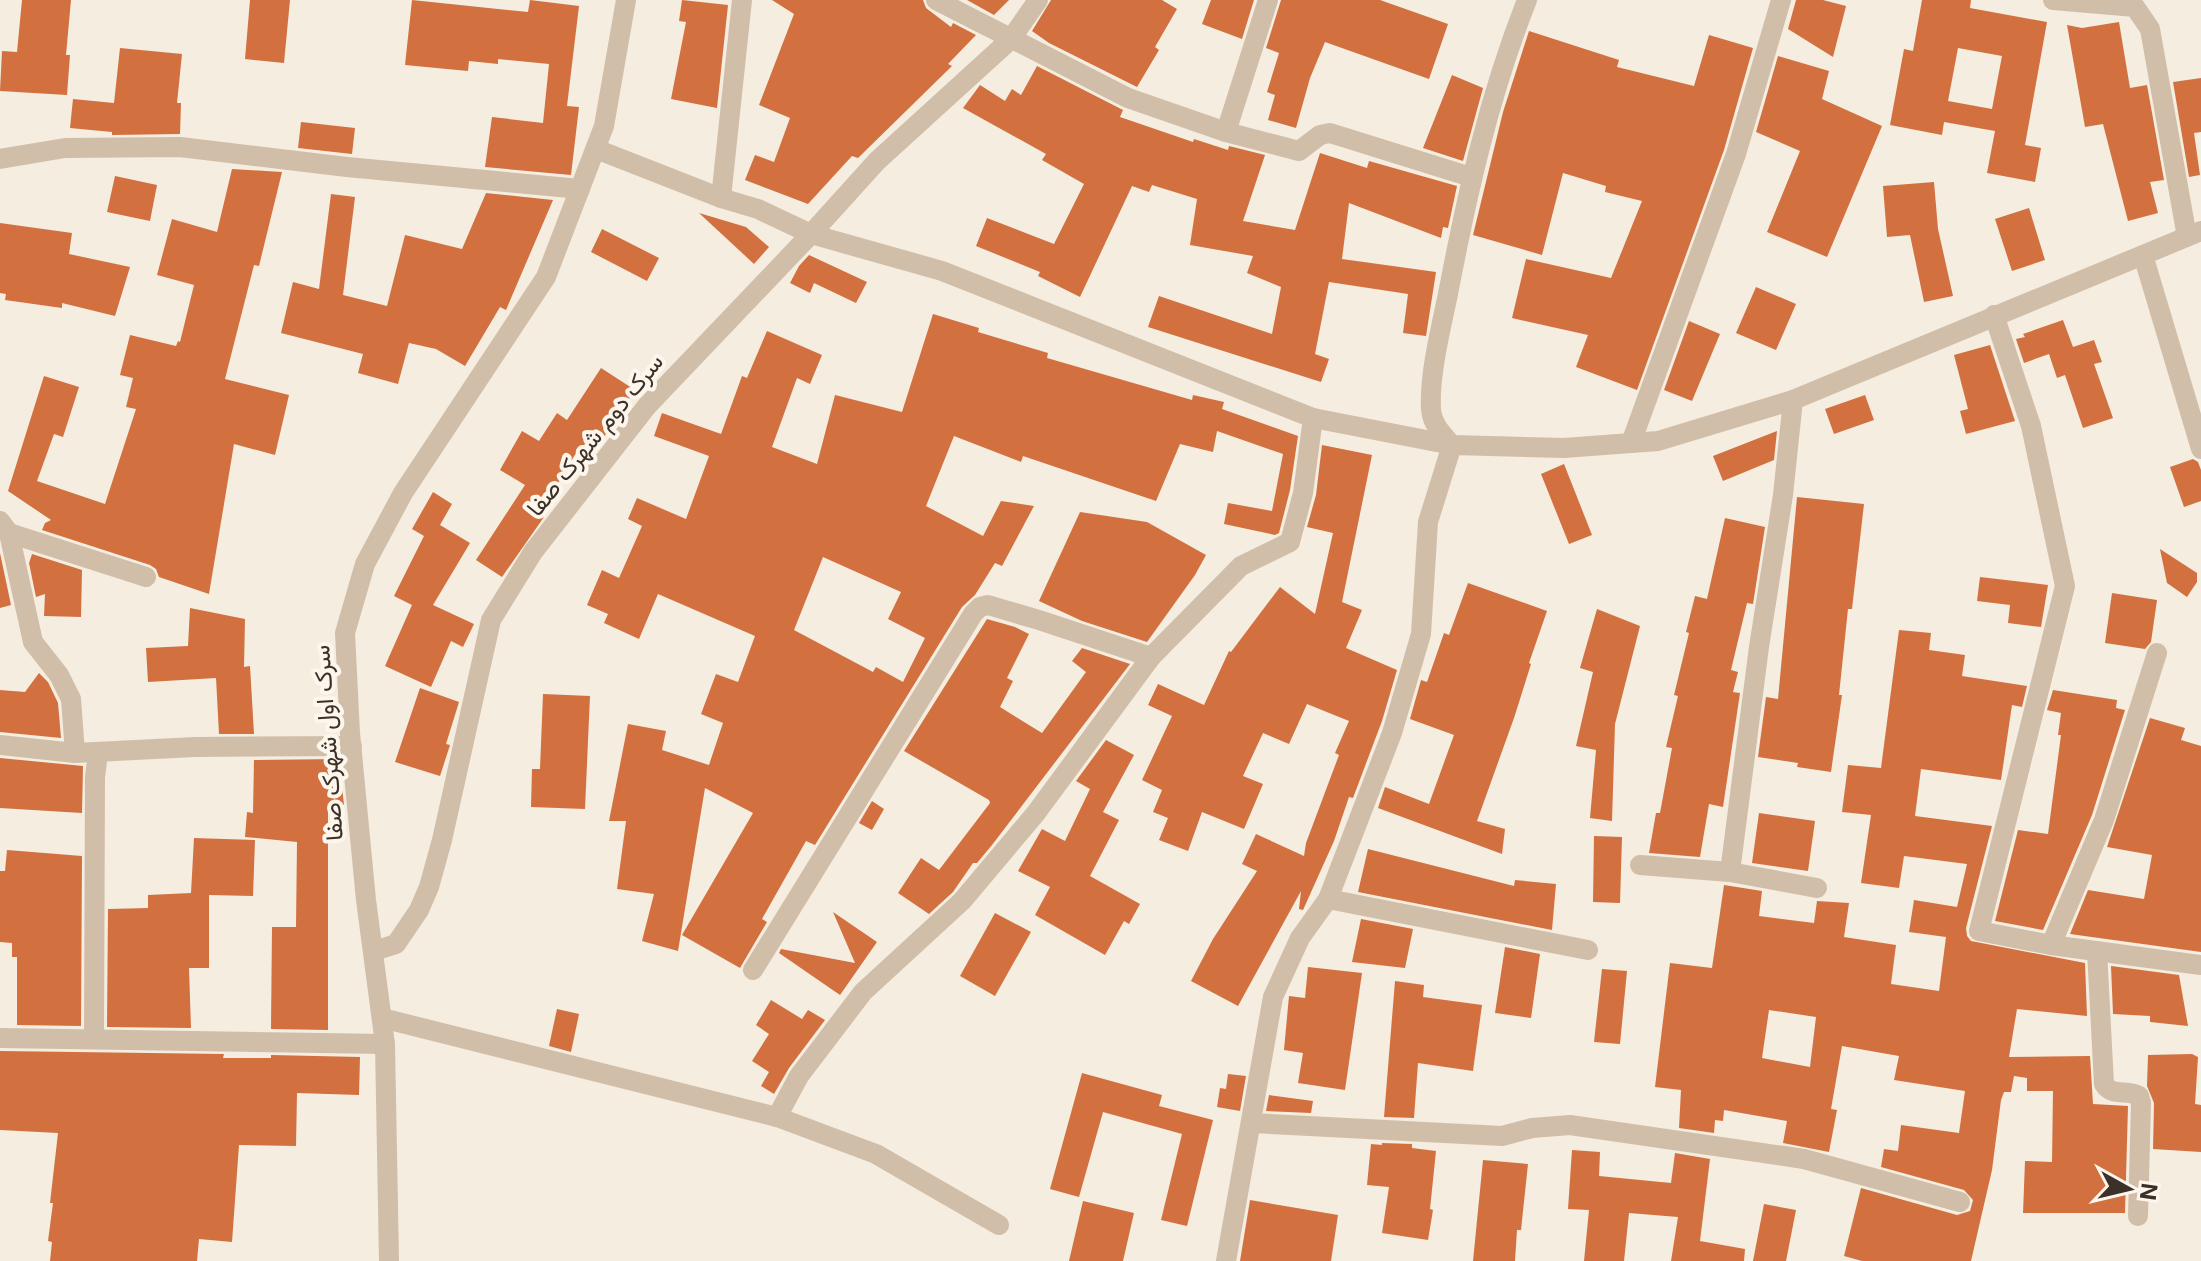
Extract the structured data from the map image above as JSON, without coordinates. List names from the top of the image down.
{
  "streets": {
    "street": ["سرک دوم شهرک صفا", "سرک اول شهرک صفا"]
  },
  "crossings": [
    ["سرک دوم شهرک صفا", "سرک اول شهرک صفا"]
  ],
  "north": "right"
}
